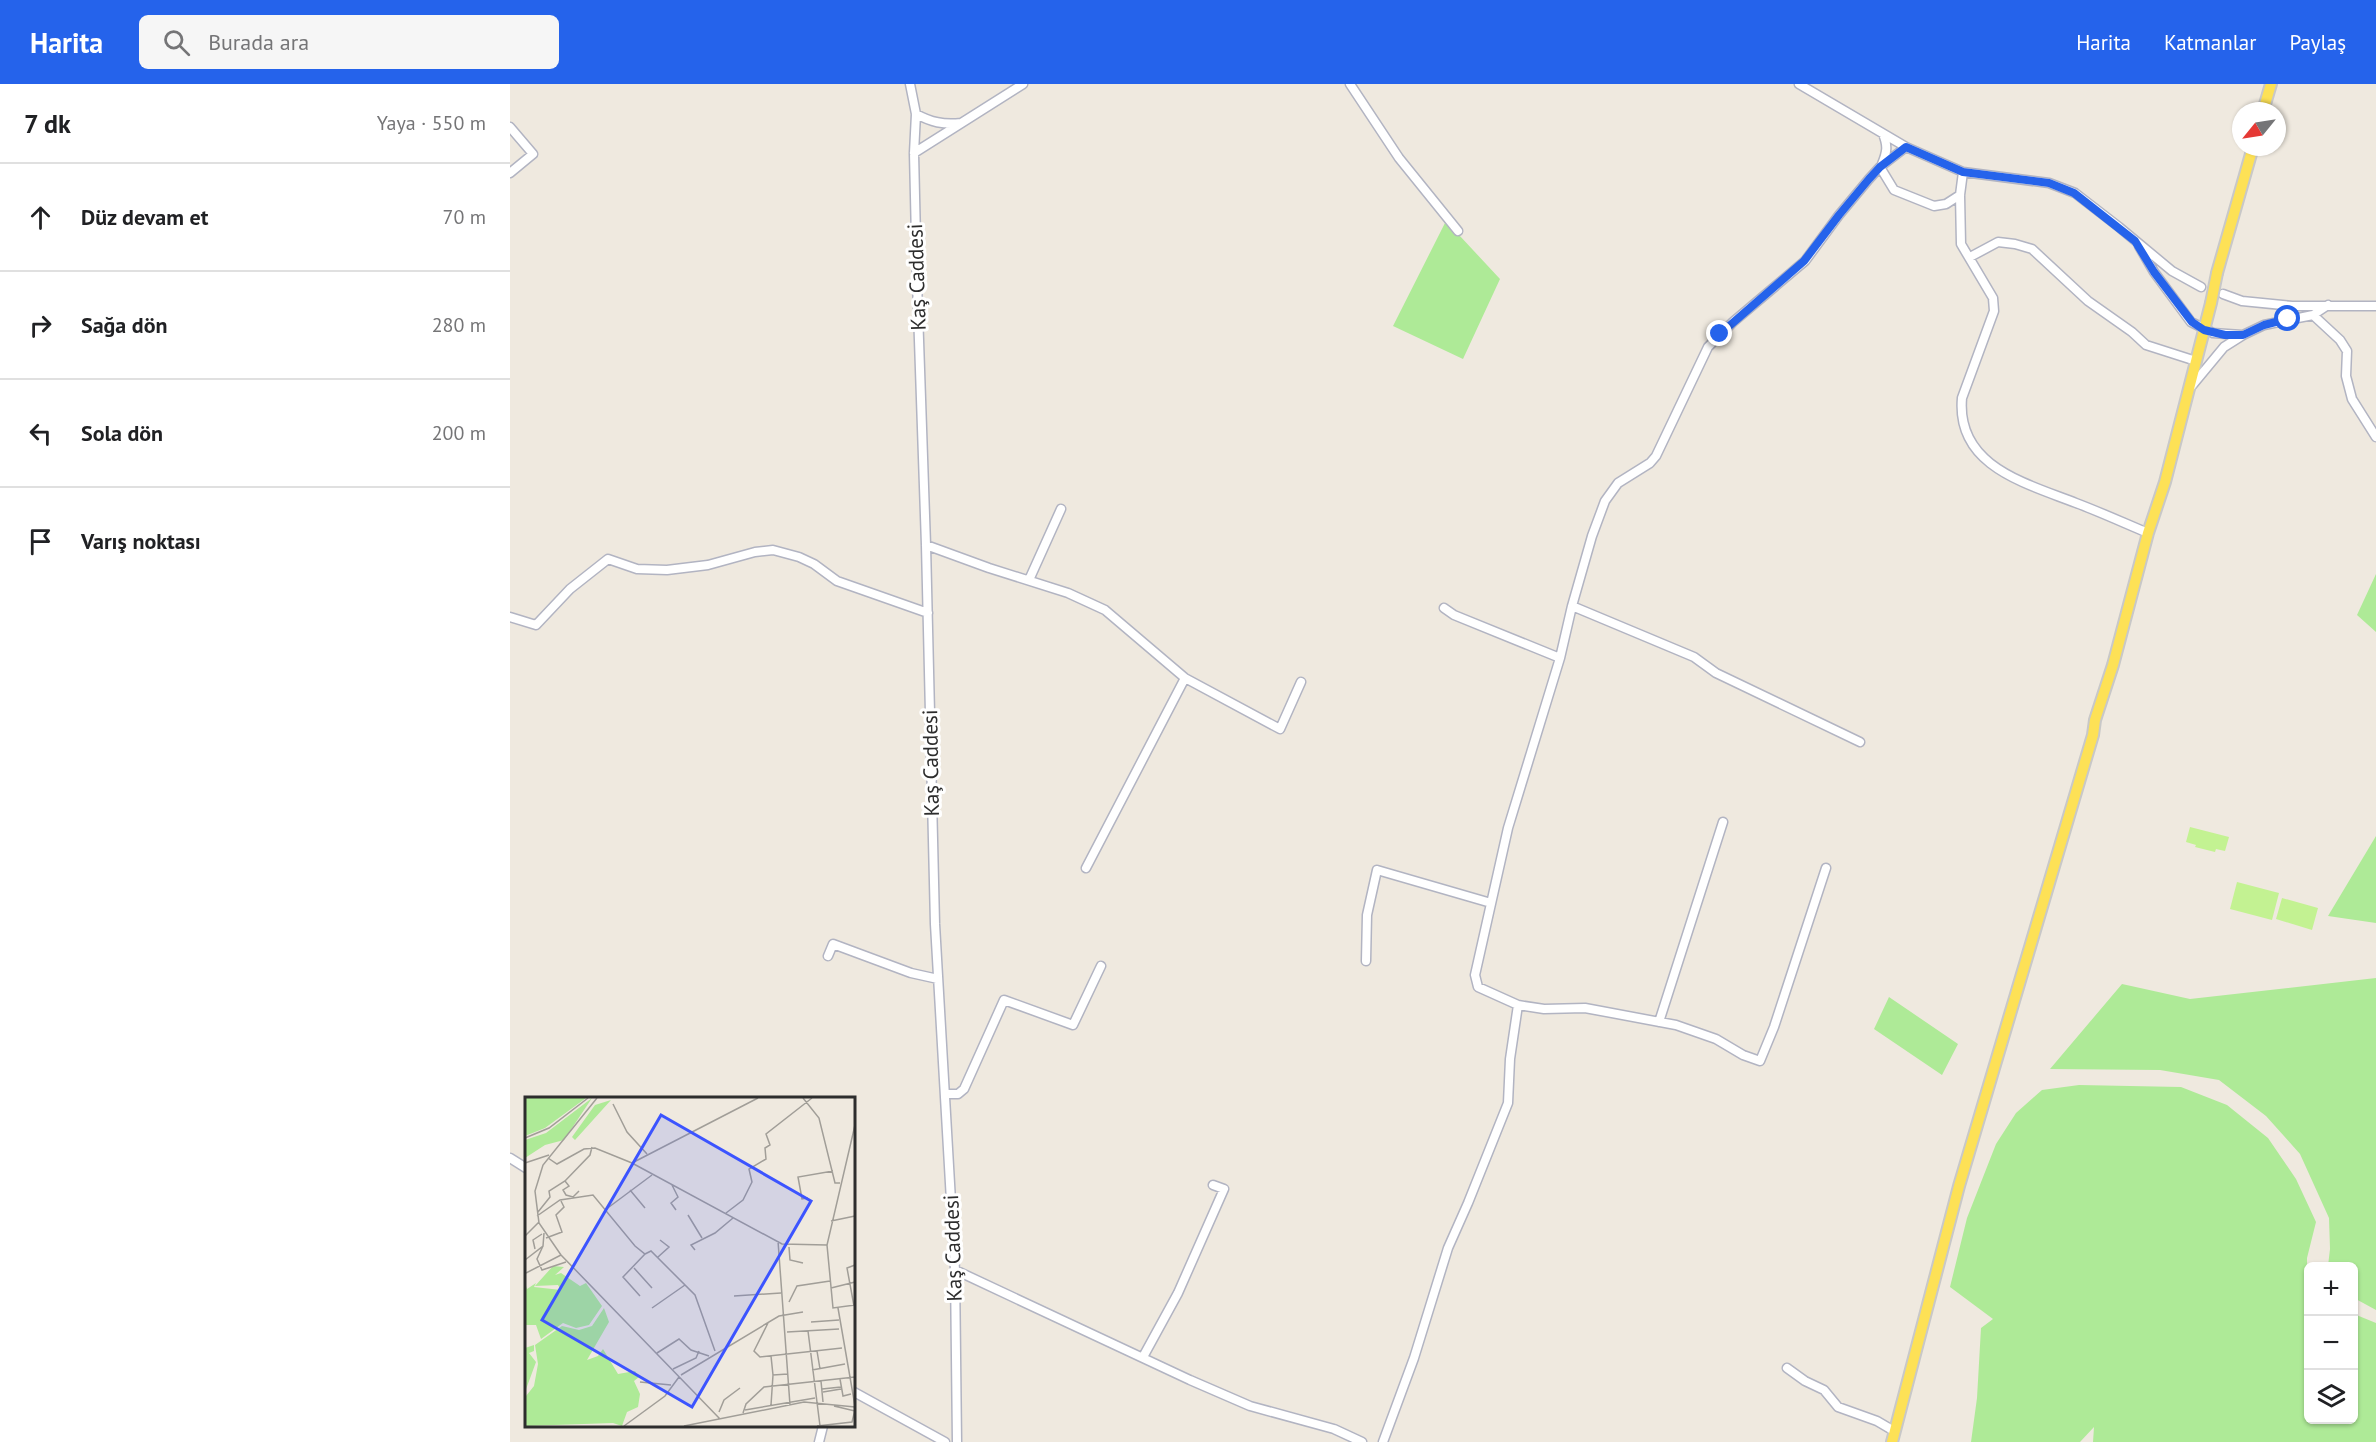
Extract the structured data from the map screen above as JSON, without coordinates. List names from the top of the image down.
{
  "streets": {
    "street": ["Kaş Caddesi"]
  },
  "north": "bottom left",
  "page": {
    "header": "Harita",
    "search": "Burada ara",
    "nav": ["Harita", "Katmanlar", "Paylaş"],
    "heading": ["7 dk", "Yaya · 550 m"],
    "list": [
      ["Düz devam et", "70 m"],
      ["Sağa dön", "280 m"],
      ["Sola dön", "200 m"],
      "Varış noktası"
    ],
    "map_buttons": ["+", "−"]
  }
}
